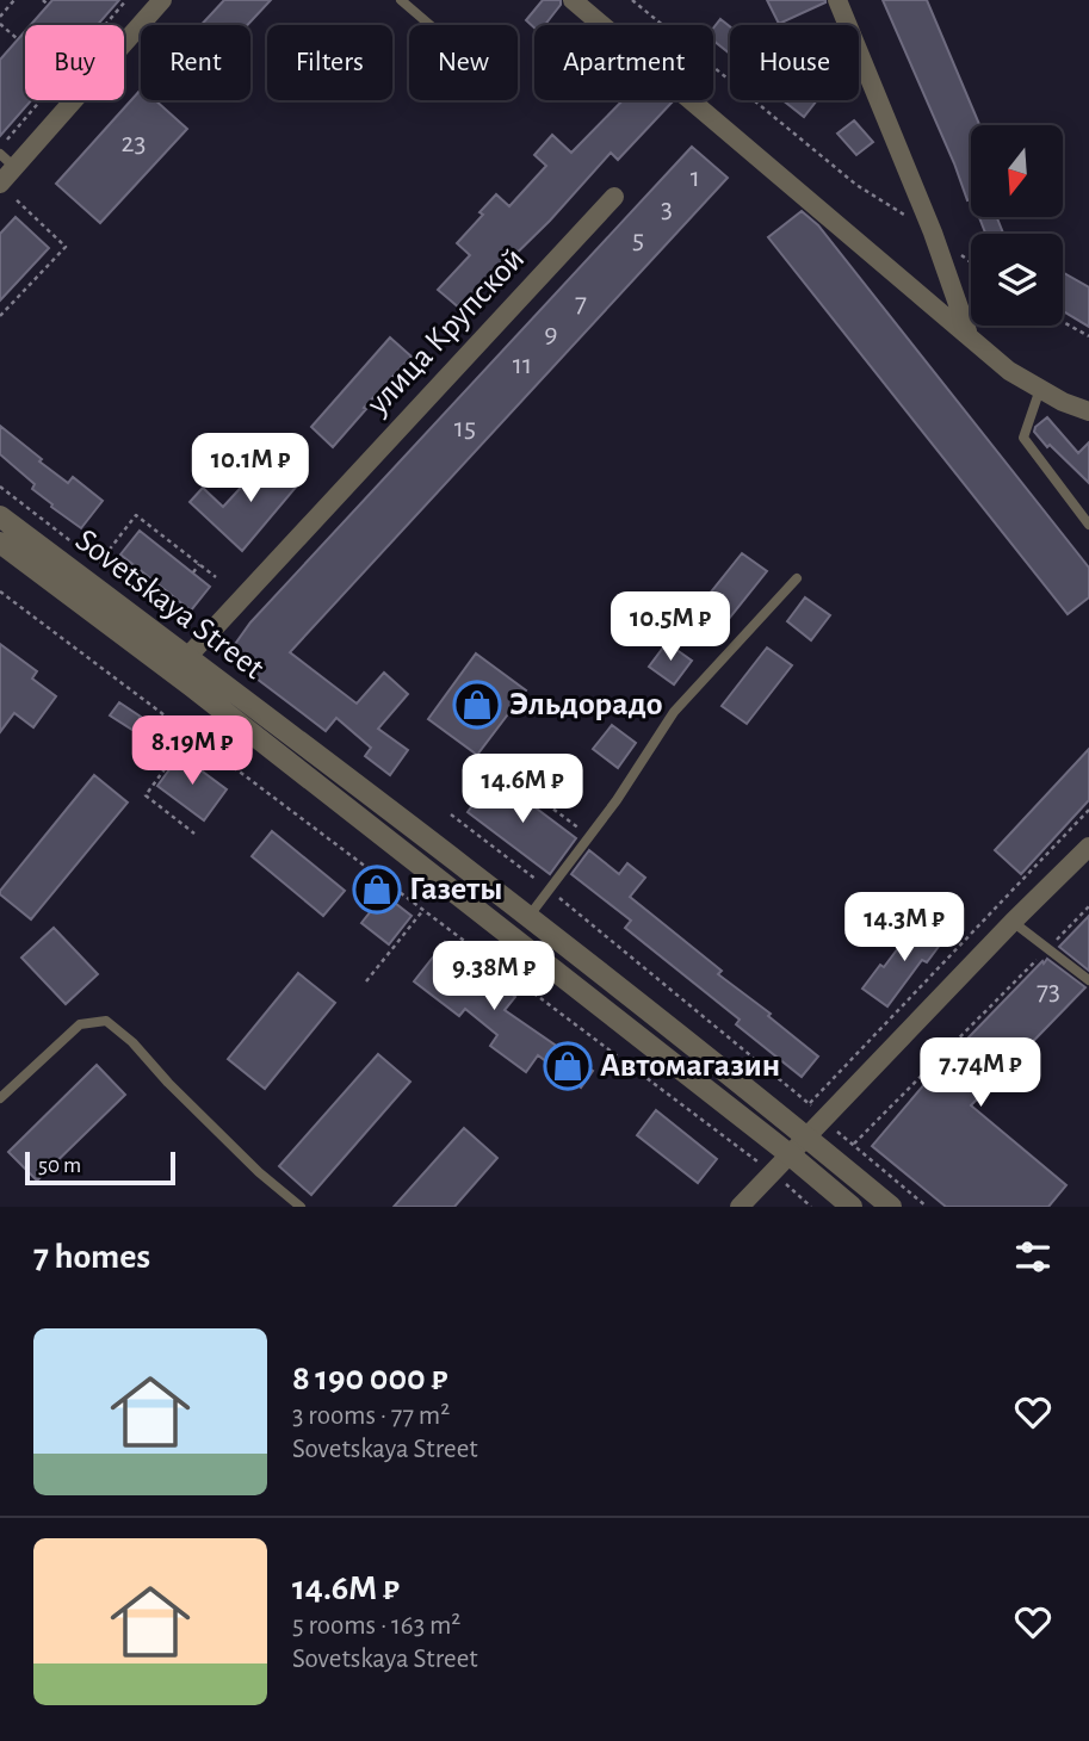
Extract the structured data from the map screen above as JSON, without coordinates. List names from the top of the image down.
{
  "streets": {
    "street": ["улица Крупской", "Sovetskaya Street"]
  },
  "crossings": [
    ["улица Крупской", "Sovetskaya Street"]
  ],
  "places": {
    "shop": ["Эльдорадо", "Газеты", "Автомагазин"]
  },
  "house_numbers": [
    "23",
    "1",
    "3",
    "5",
    "7",
    "9",
    "11",
    "15",
    "73"
  ],
  "scale_bar": "50 m",
  "north": "bottom",
  "page": {
    "chip": [
      "Buy",
      "Rent",
      "Filters",
      "New",
      "Apartment",
      "House"
    ],
    "price": [
      "10.1M ₽",
      "10.5M ₽",
      "8.19M ₽",
      "14.6M ₽",
      "14.3M ₽",
      "9.38M ₽",
      "7.74M ₽"
    ],
    "scale": "50 m",
    "heading": "7 homes",
    "list": [
      {
        "name": "8 190 000 ₽",
        "note": "3 rooms · 77 m² · Sovetskaya Street"
      },
      {
        "name": "14.6M ₽",
        "note": "5 rooms · 163 m² · Sovetskaya Street"
      }
    ]
  }
}
